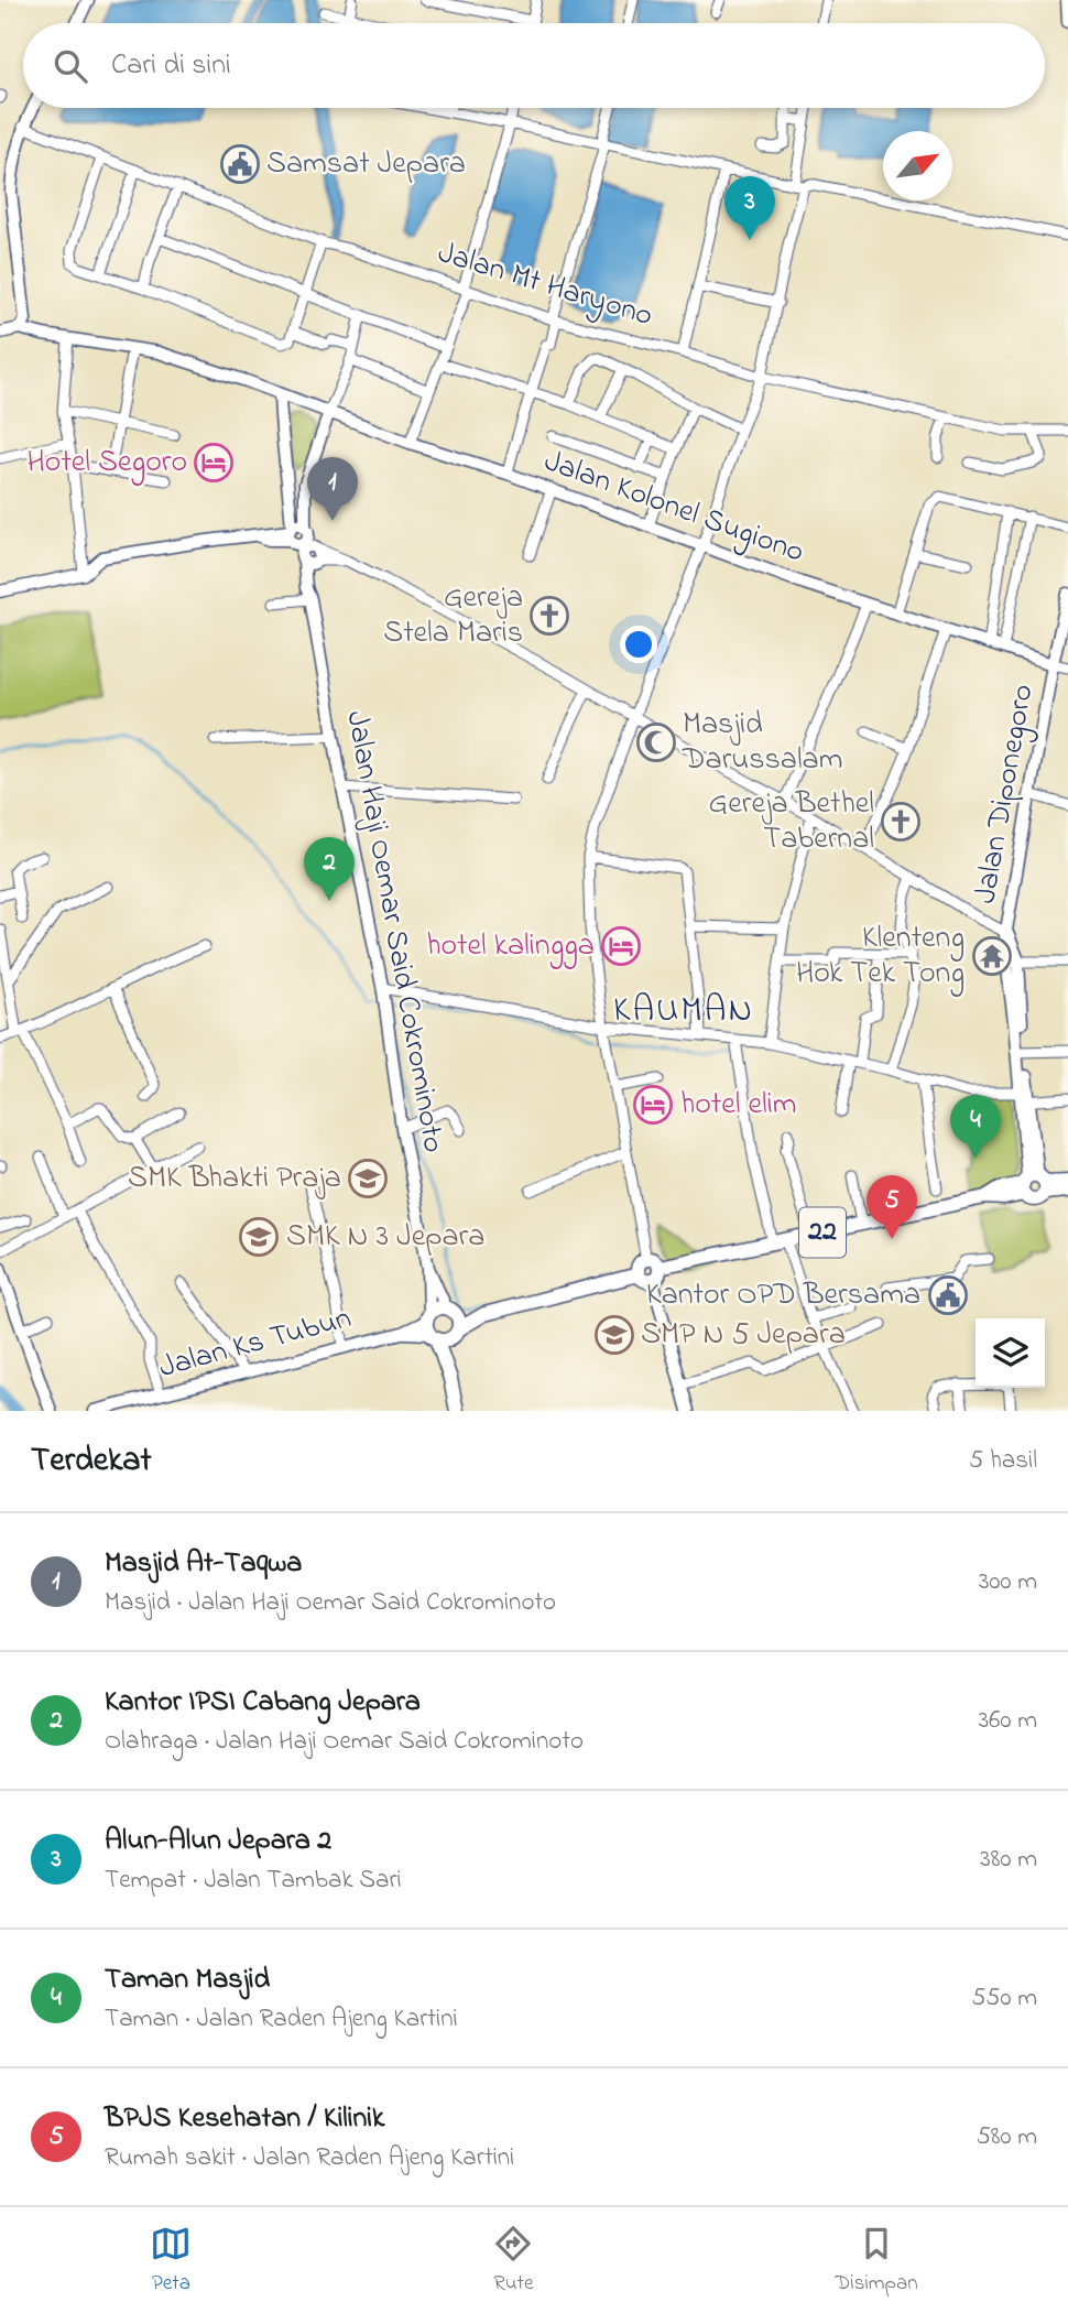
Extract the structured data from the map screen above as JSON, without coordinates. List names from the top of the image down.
{
  "streets": {
    "highway": ["22"],
    "main road": [
      "Jalan Kolonel Sugiono",
      "Jalan Diponegoro",
      "Jalan Haji Oemar Said Cokrominoto",
      "Jalan Ks Tubun"
    ],
    "street": ["Jalan Mt Haryono"]
  },
  "crossings": [
    ["Jalan Kolonel Sugiono", "Jalan Diponegoro"],
    ["Jalan Diponegoro", "22"]
  ],
  "districts": ["KAUMAN"],
  "places": {
    "public building": ["Samsat Jepara", "Kantor OPD Bersama"],
    "hotel": ["Hotel Segoro", "hotel kalingga", "hotel elim"],
    "church": ["Gereja Stela Maris", "Gereja Bethel Tabernal"],
    "mosque": ["Masjid Darussalam"],
    "temple": ["Klenteng Hok Tek Tong"],
    "school or university": ["SMK Bhakti Praja", "SMK N 3 Jepara", "SMP N 5 Jepara"]
  },
  "north": "top right",
  "page": {
    "search": "Cari di sini",
    "pins": [
      "3",
      "1",
      "2",
      "4",
      "5"
    ],
    "heading": ["Terdekat", "5 hasil"],
    "list": [
      {
        "mark": "1",
        "name": "Masjid At-Taqwa",
        "note": "Masjid · Jalan Haji Oemar Said Cokrominoto",
        "value": "300 m"
      },
      {
        "mark": "2",
        "name": "Kantor IPSI Cabang Jepara",
        "note": "Olahraga · Jalan Haji Oemar Said Cokrominoto",
        "value": "360 m"
      },
      {
        "mark": "3",
        "name": "Alun-Alun Jepara 2",
        "note": "Tempat · Jalan Tambak Sari",
        "value": "380 m"
      },
      {
        "mark": "4",
        "name": "Taman Masjid",
        "note": "Taman · Jalan Raden Ajeng Kartini",
        "value": "550 m"
      },
      {
        "mark": "5",
        "name": "BPJS Kesehatan / Kilinik",
        "note": "Rumah sakit · Jalan Raden Ajeng Kartini",
        "value": "580 m"
      }
    ],
    "nav": ["Peta", "Rute", "Disimpan"]
  }
}
